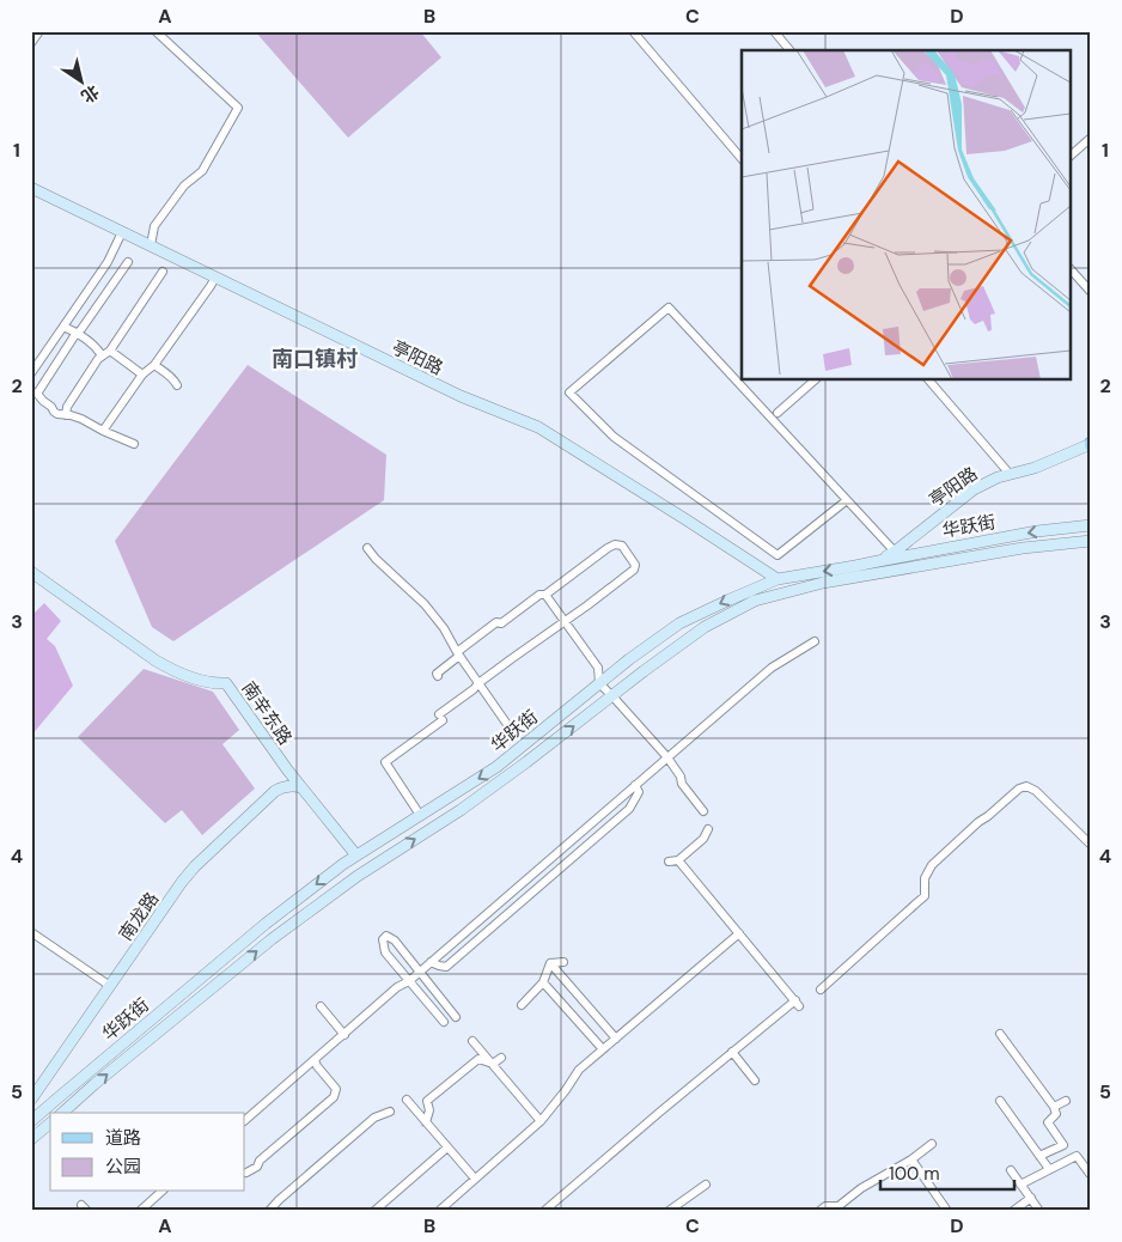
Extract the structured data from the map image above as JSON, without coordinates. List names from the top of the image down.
{
  "streets": {
    "street": [
      "亭阳路",
      "华跃街",
      "南辛东路",
      "南龙路"
    ]
  },
  "crossings": [
    ["亭阳路", "华跃街"],
    ["华跃街", "南辛东路"],
    ["南辛东路", "南龙路"]
  ],
  "districts": ["南口镇村"],
  "legend": ["道路", "公园"],
  "scale_bar": "100 m",
  "north": "bottom right",
  "grid": {
    "columns": [
      "A",
      "B",
      "C",
      "D"
    ],
    "rows": [
      "1",
      "2",
      "3",
      "4",
      "5"
    ]
  }
}
